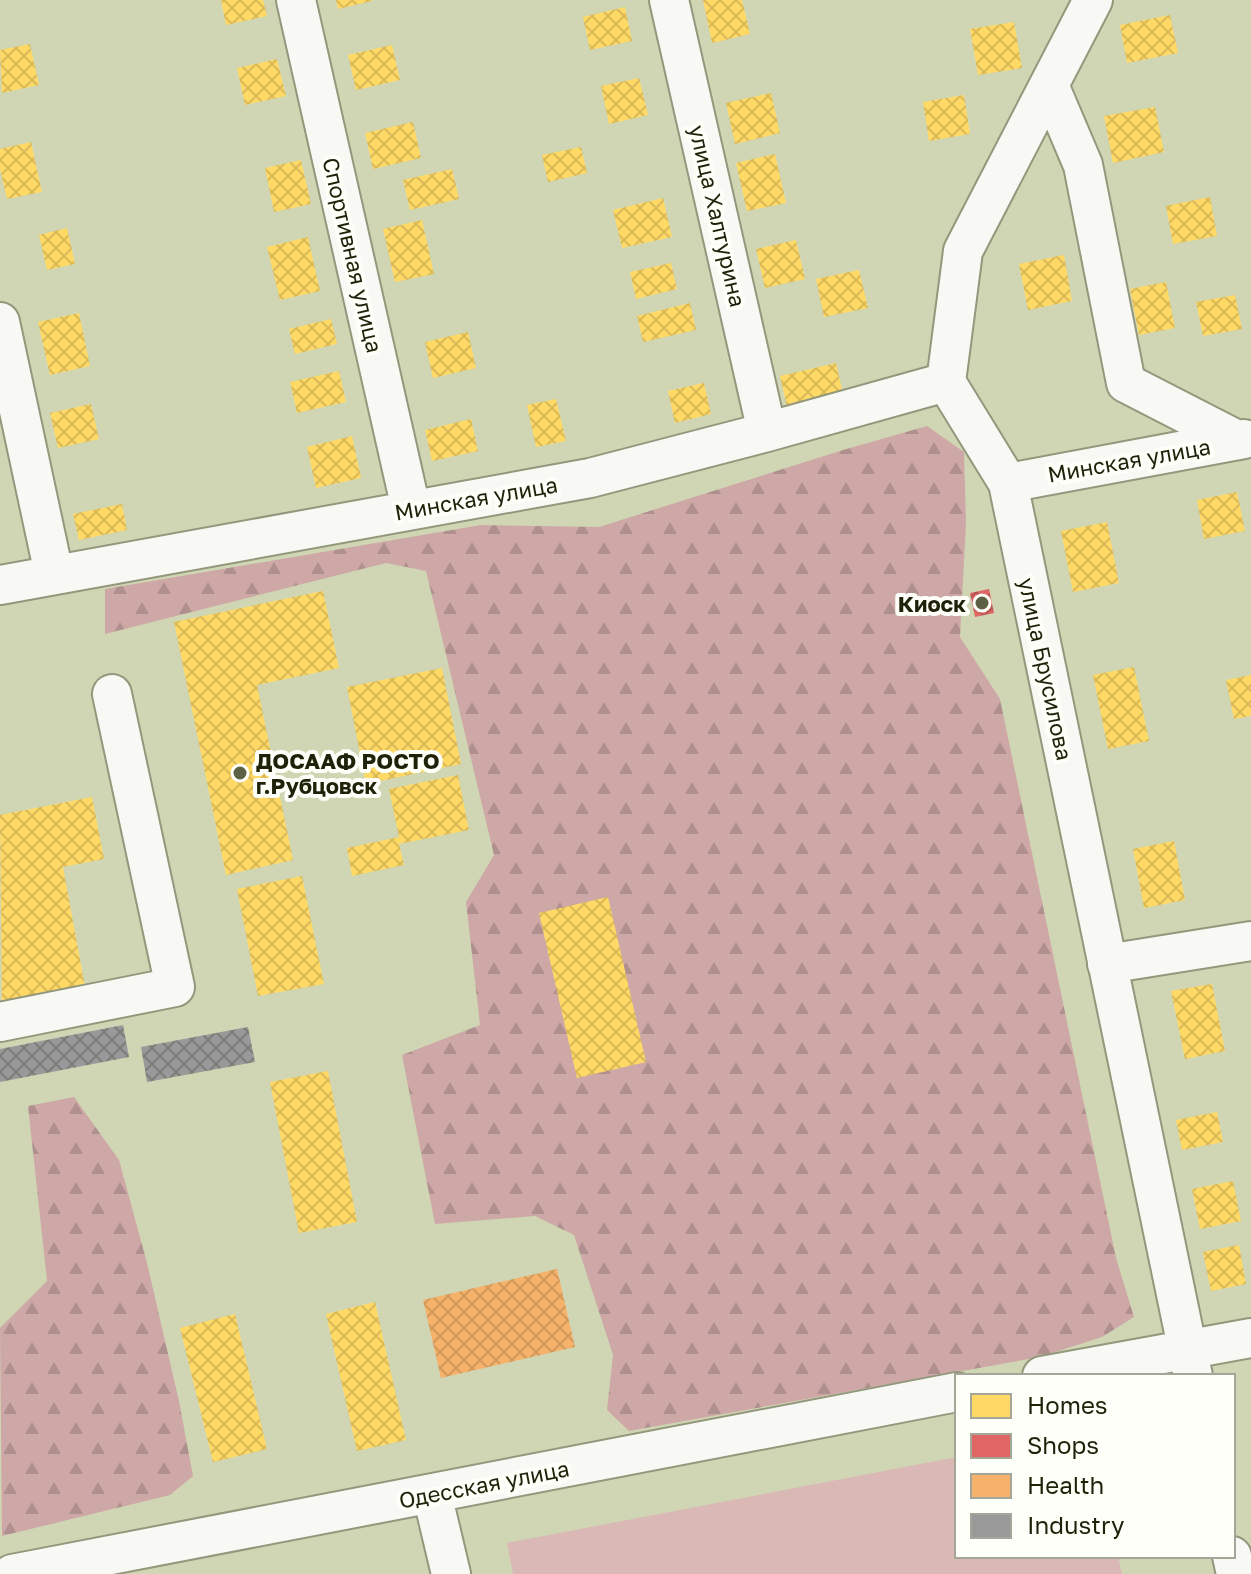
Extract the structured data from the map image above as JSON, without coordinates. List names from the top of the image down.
{
  "streets": {
    "street": [
      "улица Халтурина",
      "Спортивная улица",
      "Минская улица",
      "улица Брусилова",
      "Одесская улица"
    ]
  },
  "crossings": [
    ["улица Халтурина", "Минская улица"],
    ["Спортивная улица", "Минская улица"],
    ["Минская улица", "улица Брусилова"]
  ],
  "places": ["Киоск", "ДОСААФ РОСТО г.Рубцовск"],
  "legend": [
    "Homes",
    "Shops",
    "Health",
    "Industry"
  ]
}
